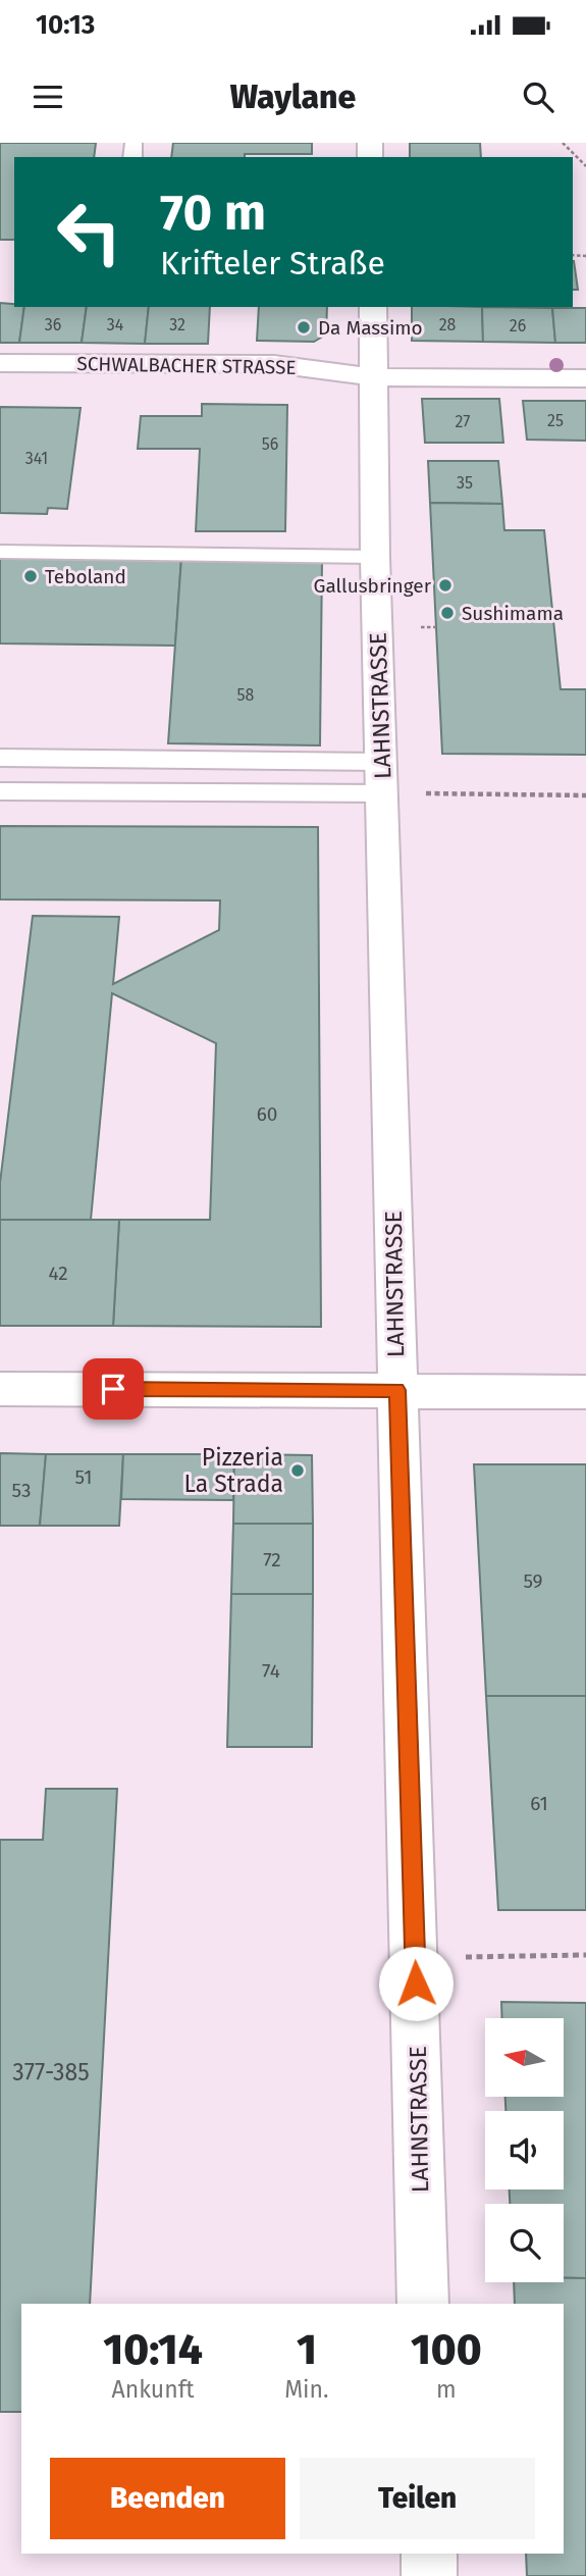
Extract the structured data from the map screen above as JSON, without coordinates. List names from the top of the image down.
{
  "streets": {
    "street": ["SCHWALBACHER STRASSE", "LAHNSTRASSE"]
  },
  "crossings": [
    ["SCHWALBACHER STRASSE", "LAHNSTRASSE"]
  ],
  "places": [
    "Da Massimo",
    "Teboland",
    "Gallusbringer",
    "Sushimama",
    "Pizzeria La Strada"
  ],
  "house_numbers": [
    "36",
    "34",
    "32",
    "28",
    "26",
    "25",
    "27",
    "56",
    "341",
    "35",
    "58",
    "60",
    "42",
    "51",
    "53",
    "72",
    "59",
    "74",
    "61",
    "377-385"
  ],
  "north": "left",
  "page": {
    "status": "10:13",
    "header": "Waylane",
    "turn": ["70 m", "Krifteler Straße"],
    "eta": [
      "10:14",
      "Ankunft",
      "1",
      "Min.",
      "100",
      "m"
    ],
    "buttons": ["Beenden", "Teilen"]
  }
}
